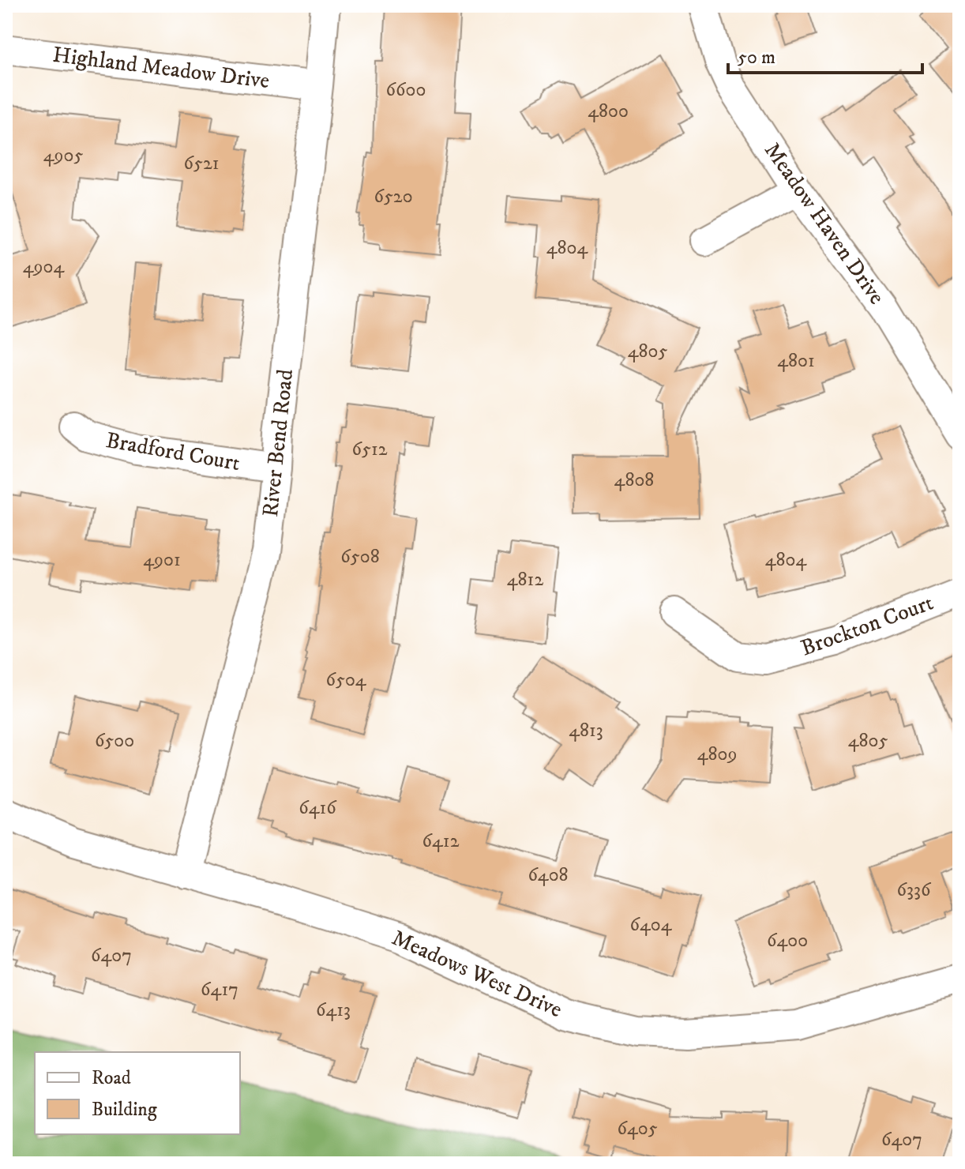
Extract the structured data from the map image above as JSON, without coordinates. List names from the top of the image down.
{
  "streets": {
    "street": [
      "Highland Meadow Drive",
      "Meadow Haven Drive",
      "River Bend Road",
      "Bradford Court",
      "Brockton Court",
      "Meadows West Drive"
    ]
  },
  "crossings": [
    ["Highland Meadow Drive", "River Bend Road"],
    ["River Bend Road", "Bradford Court"],
    ["River Bend Road", "Meadows West Drive"]
  ],
  "house_numbers": [
    "6600",
    "4800",
    "4905",
    "6521",
    "6520",
    "4804",
    "4904",
    "4805",
    "4801",
    "6512",
    "4808",
    "6508",
    "4901",
    "4804",
    "4812",
    "6504",
    "4813",
    "6500",
    "4805",
    "4809",
    "6416",
    "6412",
    "6408",
    "6336",
    "6404",
    "6400",
    "6407",
    "6417",
    "6413",
    "6405",
    "6407"
  ],
  "legend": ["Road", "Building"],
  "scale_bar": "50 m"
}
